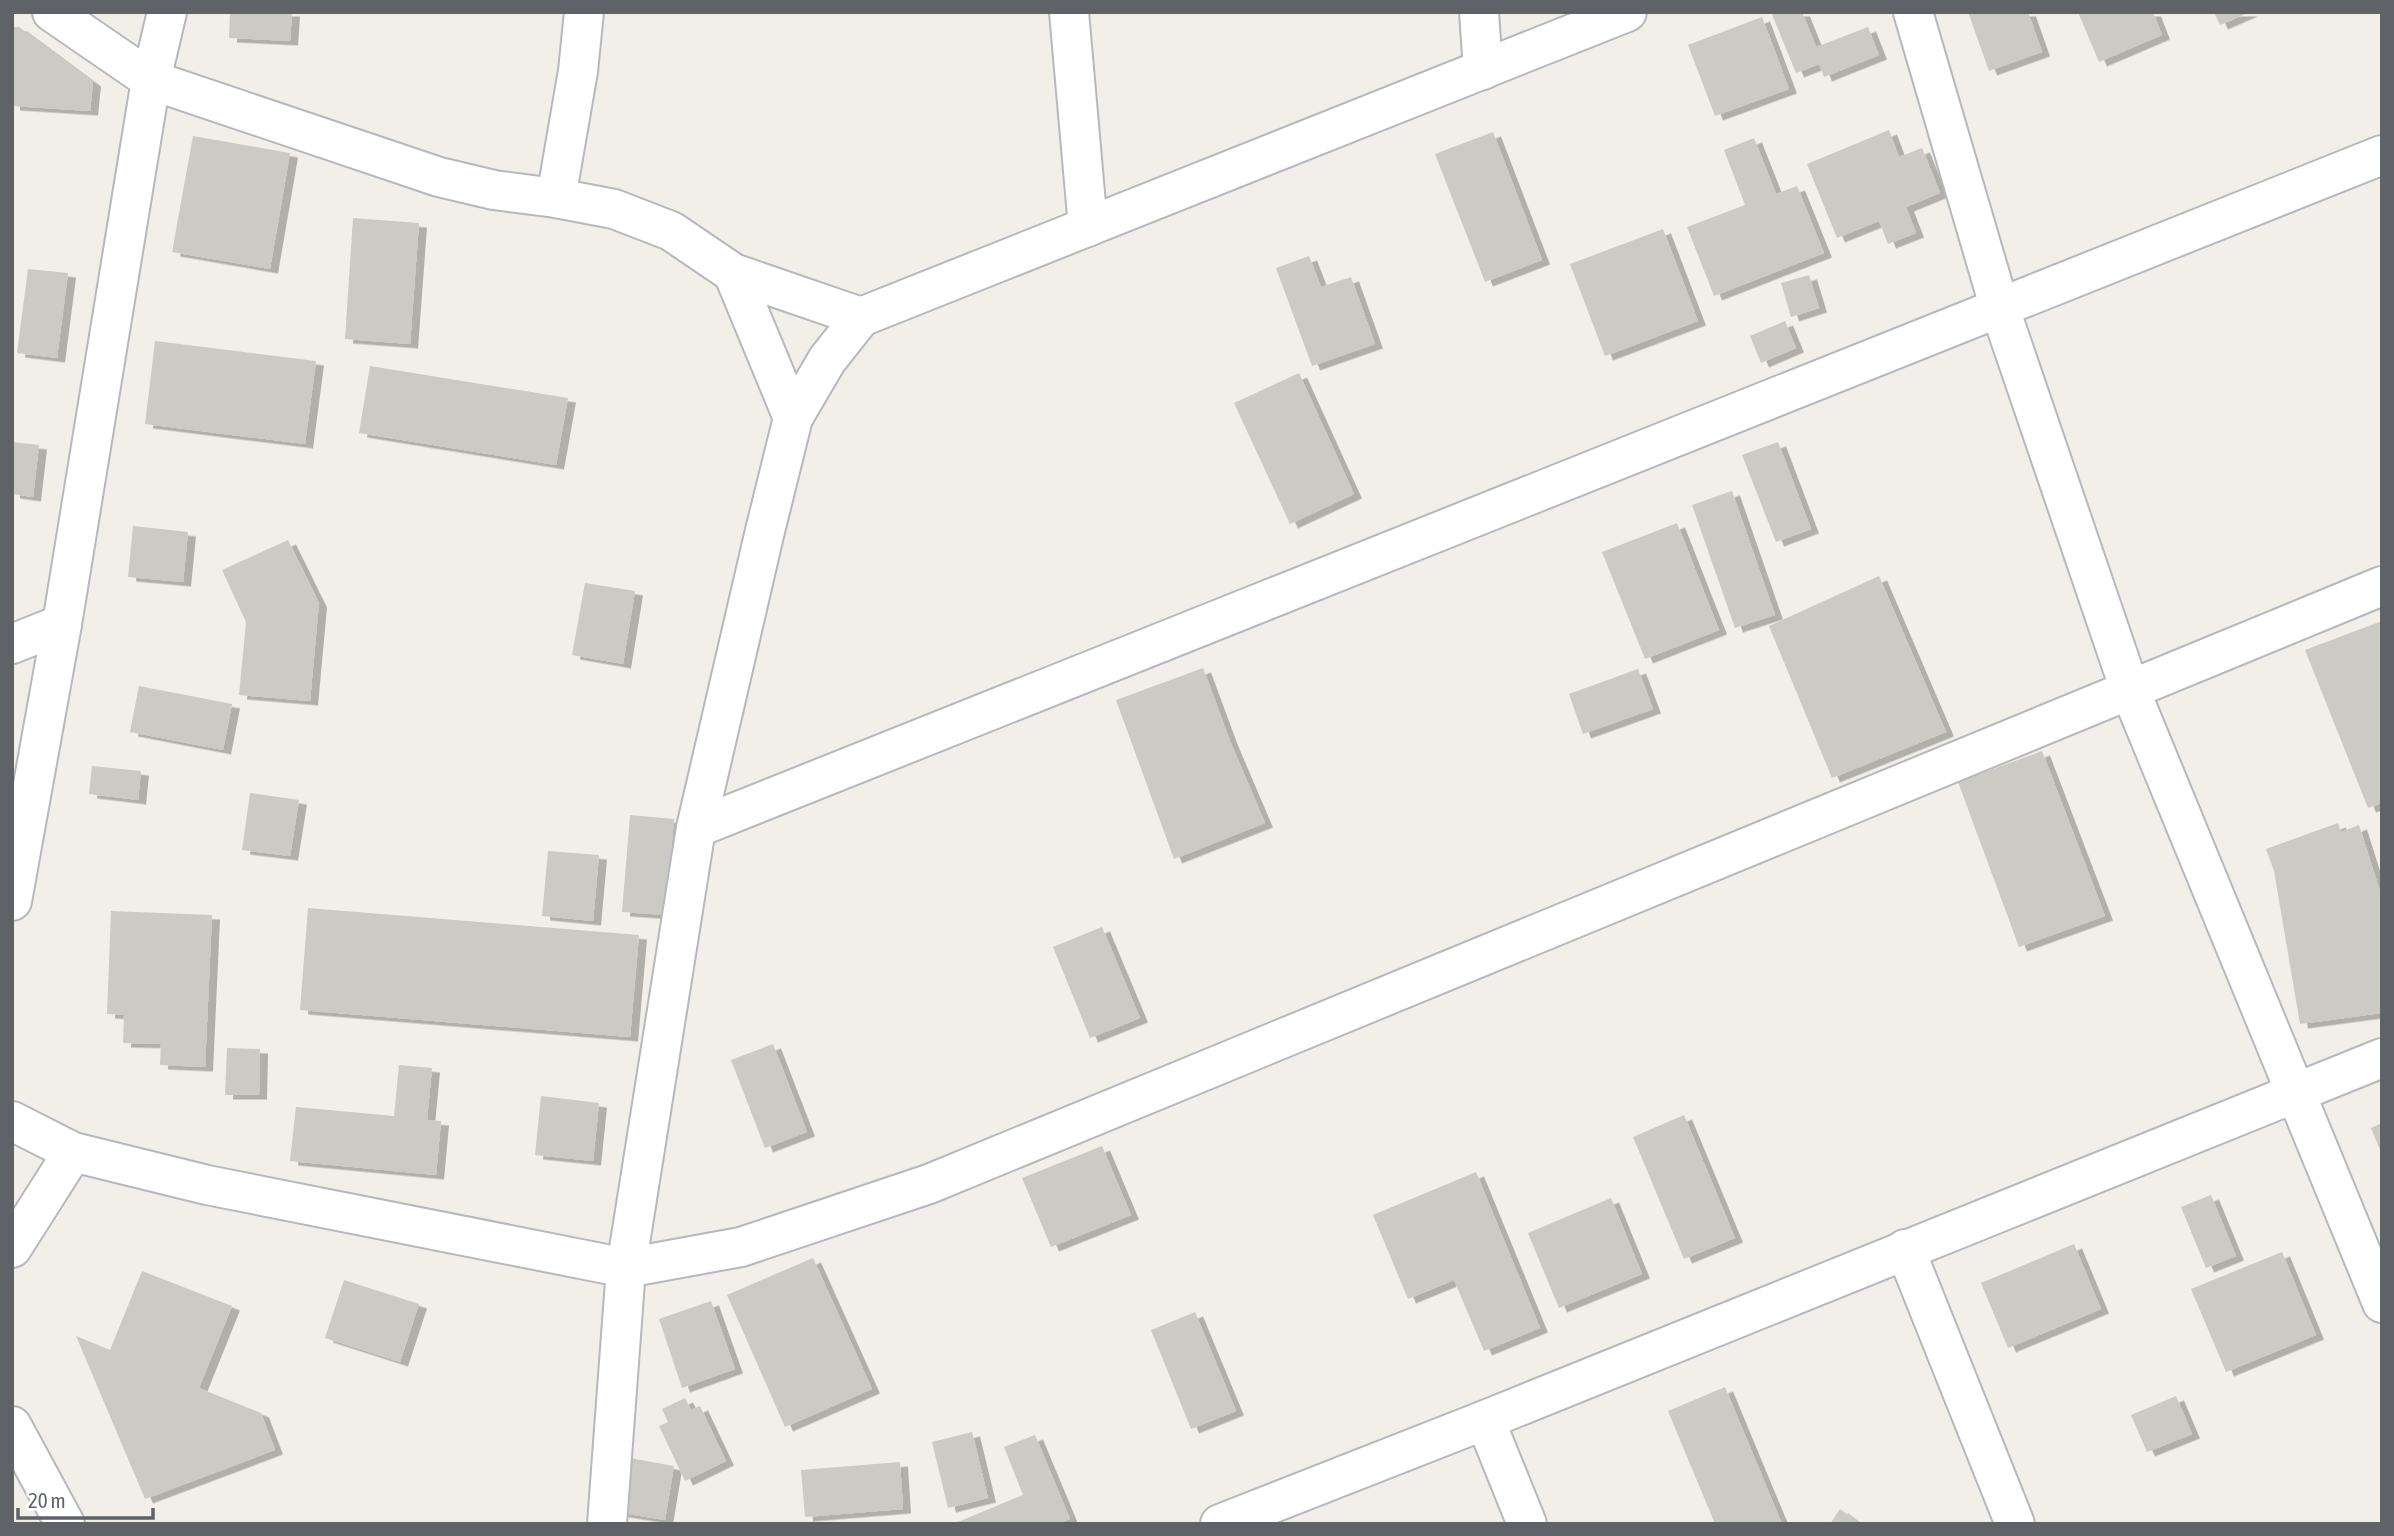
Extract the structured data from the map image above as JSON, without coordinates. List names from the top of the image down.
{
  "scale_bar": "20 m"
}
